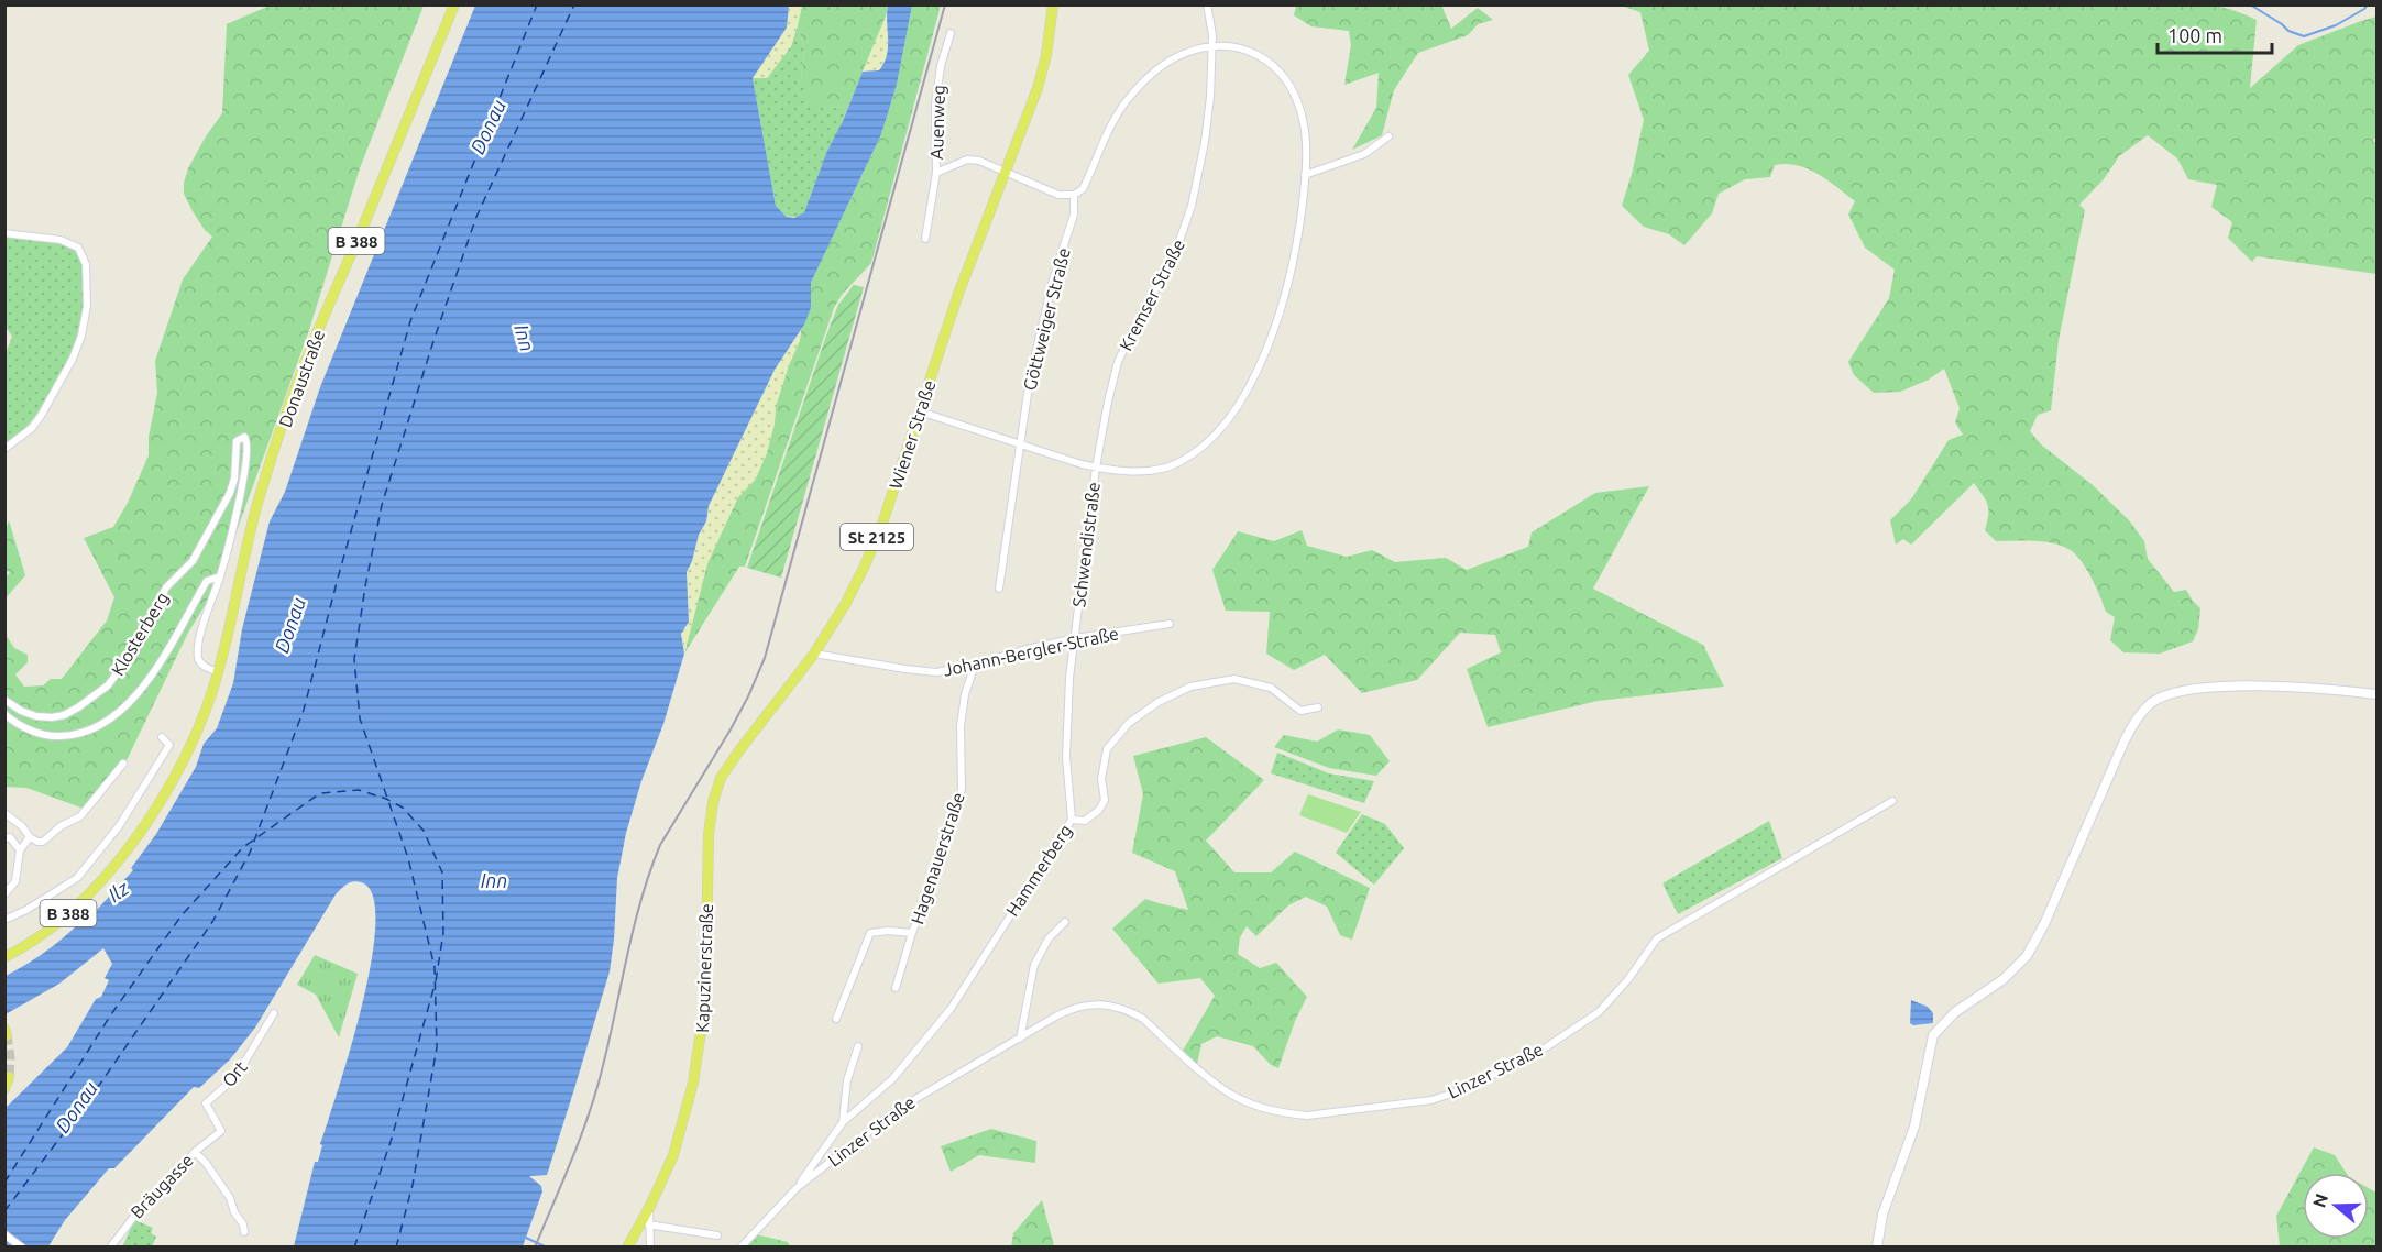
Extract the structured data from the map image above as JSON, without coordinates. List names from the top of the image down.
{
  "streets": {
    "main road": [
      "B 388",
      "Donaustraße",
      "Wiener Straße",
      "St 2125",
      "Kapuzinerstraße"
    ],
    "street": [
      "Auenweg",
      "Kremser Straße",
      "Göttweiger Straße",
      "Schwendistraße",
      "Klosterberg",
      "Johann-Bergler-Straße",
      "Hagenauerstraße",
      "Hammerberg",
      "Linzer Straße",
      "Ort",
      "Bräugasse"
    ]
  },
  "crossings": [
    ["Auenweg", "Wiener Straße"],
    ["Kremser Straße", "Göttweiger Straße"],
    ["Kremser Straße", "Schwendistraße"],
    ["Göttweiger Straße", "Wiener Straße"],
    ["Göttweiger Straße", "Schwendistraße"],
    ["Donaustraße", "Klosterberg"],
    ["Wiener Straße", "Johann-Bergler-Straße"],
    ["Wiener Straße", "Kapuzinerstraße"],
    ["Schwendistraße", "Johann-Bergler-Straße"],
    ["Schwendistraße", "Hammerberg"],
    ["Johann-Bergler-Straße", "Hagenauerstraße"],
    ["Hammerberg", "Linzer Straße"],
    ["Ort", "Bräugasse"]
  ],
  "water": ["Donau", "Inn", "Ilz"],
  "scale_bar": "100 m",
  "north": "left"
}
